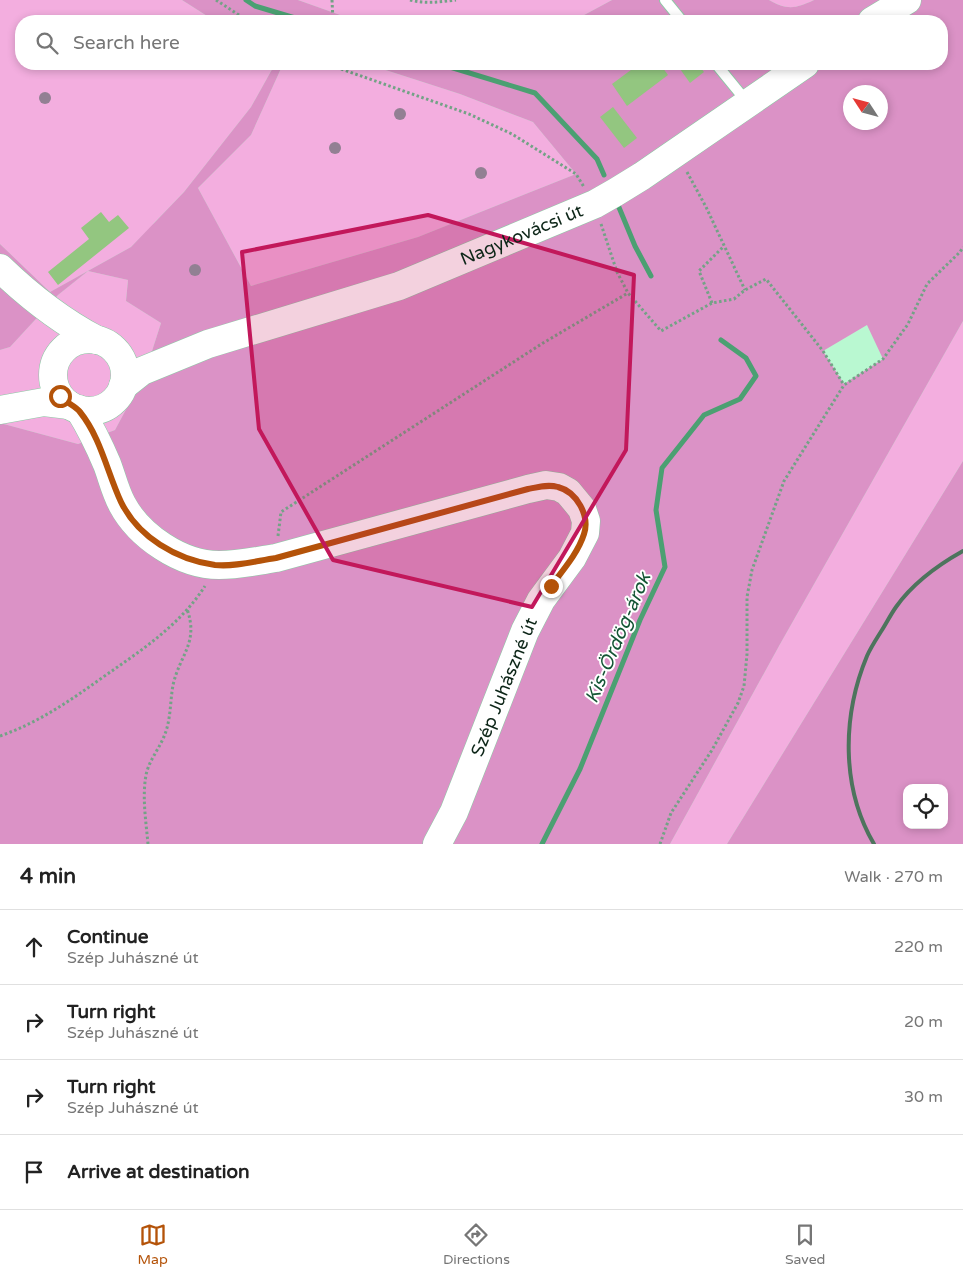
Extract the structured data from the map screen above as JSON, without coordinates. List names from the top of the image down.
{
  "streets": {
    "street": ["Nagykovácsi út", "Szép Juhászné út"]
  },
  "crossings": [
    ["Nagykovácsi út", "Szép Juhászné út"]
  ],
  "water": ["Kis-Ördög-árok"],
  "north": "top left",
  "page": {
    "search": "Search here",
    "heading": ["4 min", "Walk · 270 m"],
    "list": [
      ["Continue", "Szép Juhászné út", "220 m"],
      ["Turn right", "Szép Juhászné út", "20 m"],
      ["Turn right", "Szép Juhászné út", "30 m"],
      "Arrive at destination"
    ],
    "nav": ["Map", "Directions", "Saved"]
  }
}
